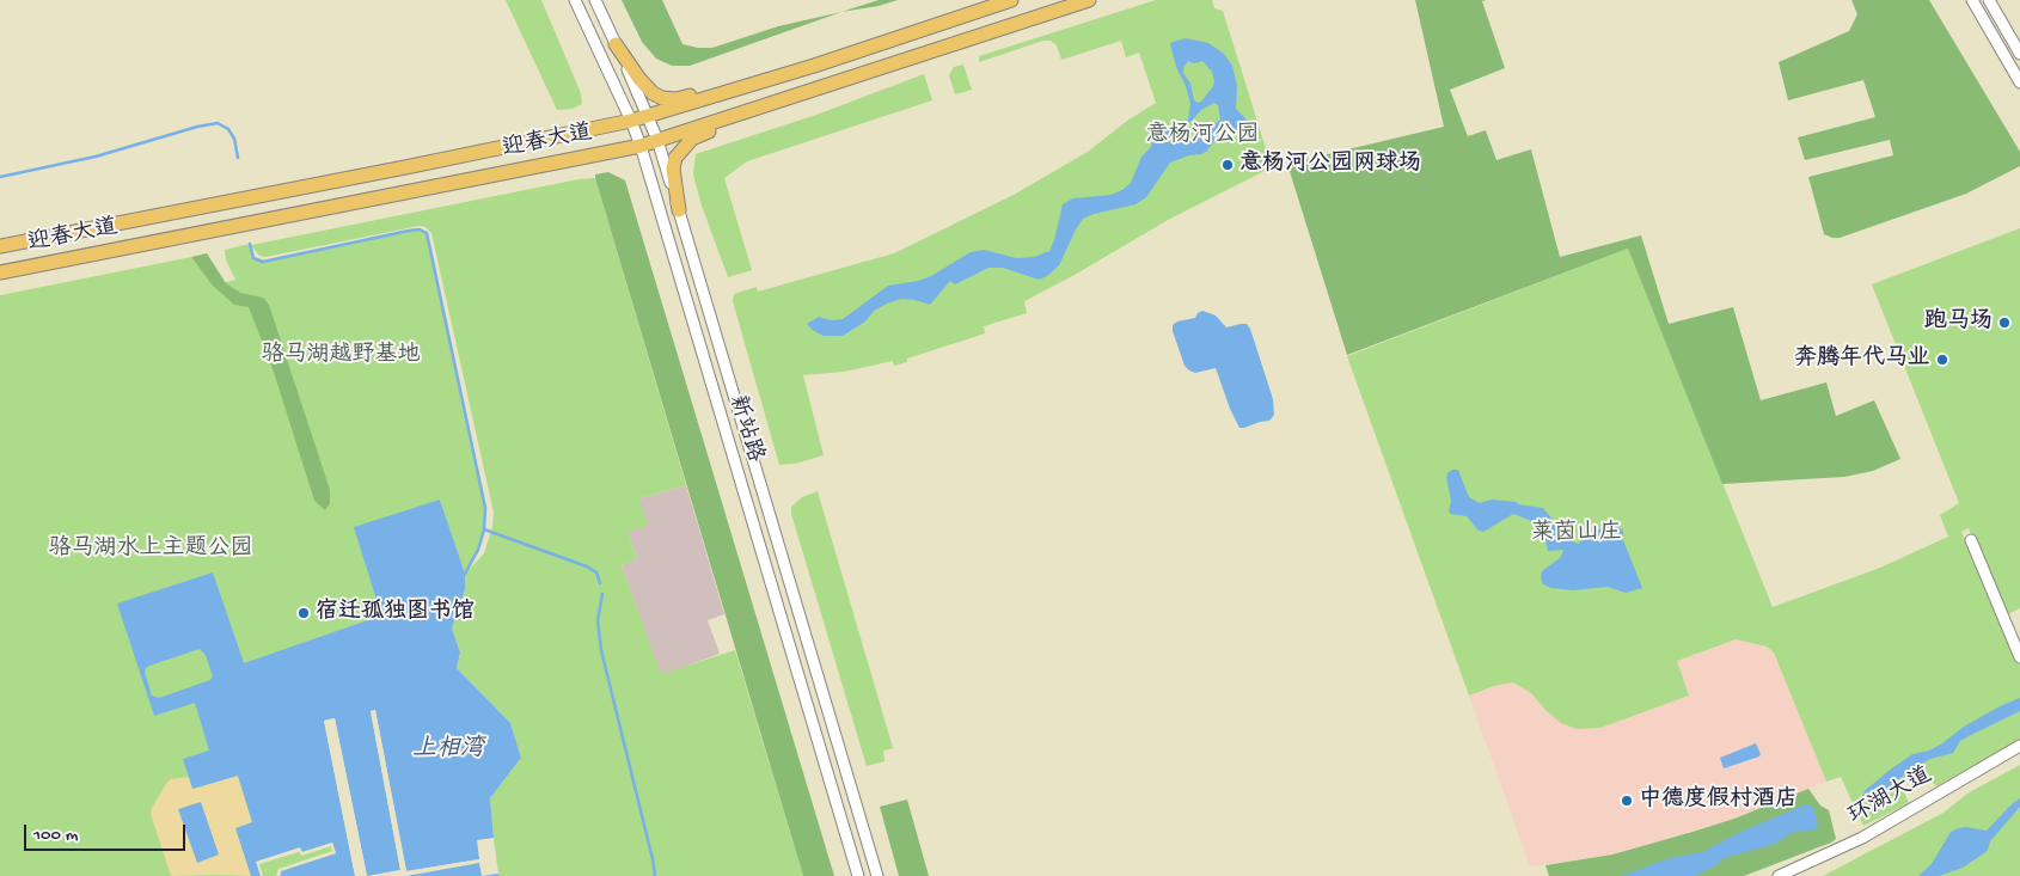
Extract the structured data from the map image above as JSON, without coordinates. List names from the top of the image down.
{
  "streets": {
    "main road": ["迎春大道"],
    "street": ["新站路", "环湖大道"]
  },
  "crossings": [
    ["迎春大道", "新站路"]
  ],
  "water": ["上相湾"],
  "parks": [
    "意杨河公园",
    "骆马湖越野基地",
    "莱茵山庄",
    "骆马湖水上主题公园"
  ],
  "places": [
    "意杨河公园网球场",
    "跑马场",
    "奔腾年代马业",
    "宿迁孤独图书馆",
    "中德度假村酒店"
  ],
  "scale_bar": "100 m"
}
